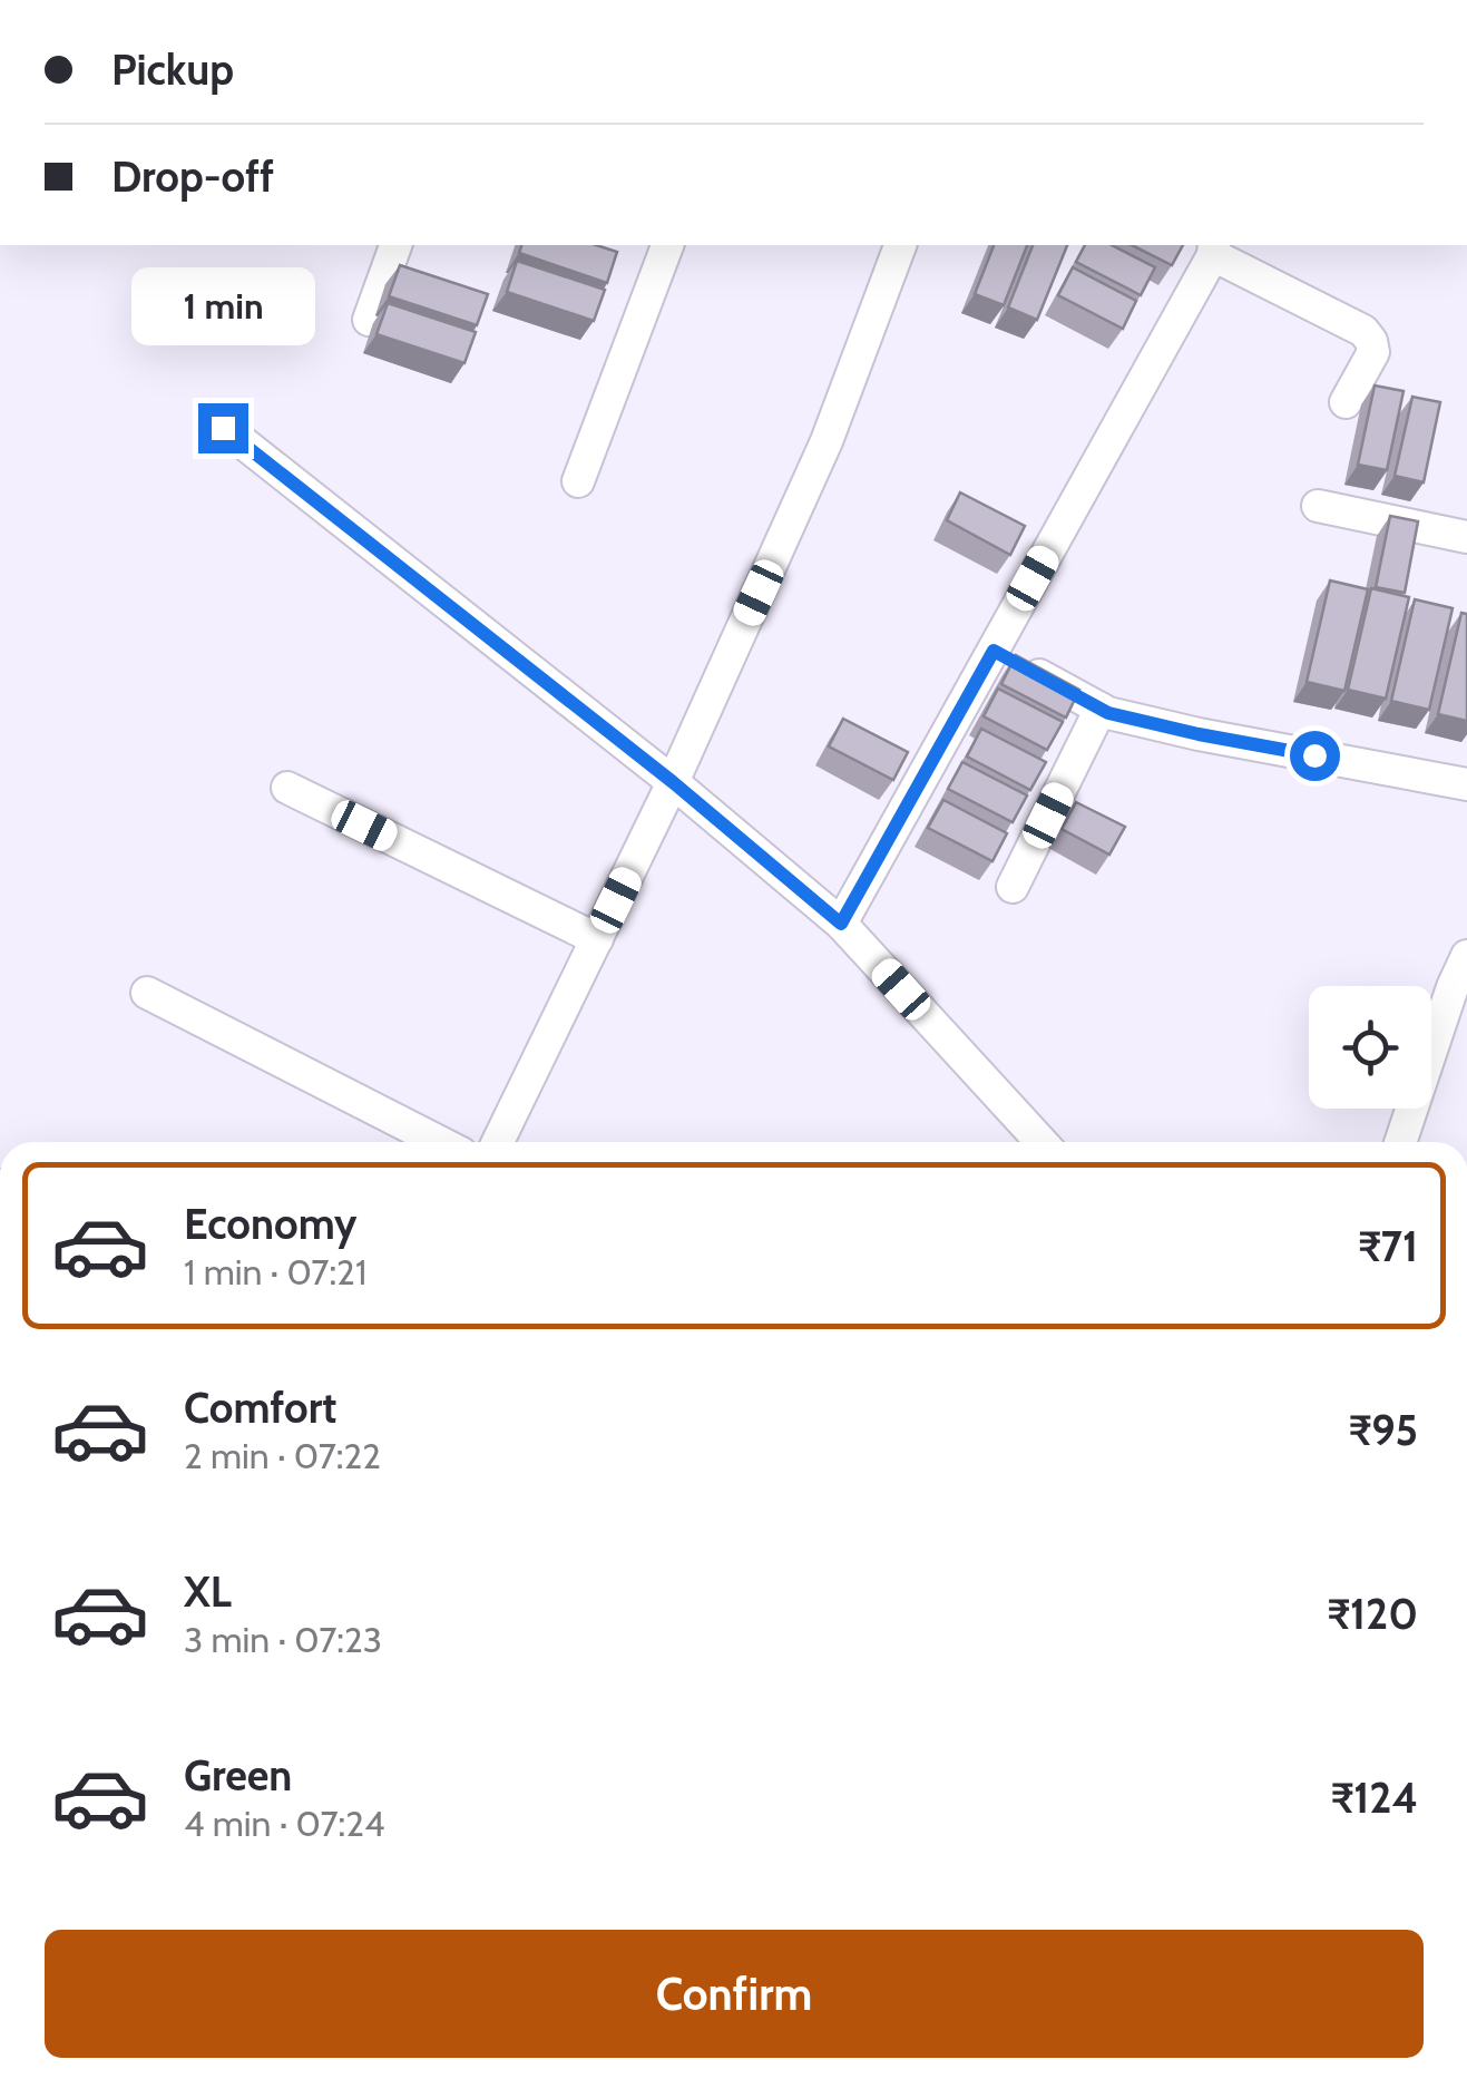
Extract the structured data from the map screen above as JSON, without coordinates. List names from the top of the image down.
{
  "page": {
    "banner": ["Pickup", "Drop-off"],
    "bubble": "1 min",
    "list": [
      {
        "name": "Economy",
        "note": "1 min · 07:21",
        "value": "₹71"
      },
      {
        "name": "Comfort",
        "note": "2 min · 07:22",
        "value": "₹95"
      },
      {
        "name": "XL",
        "note": "3 min · 07:23",
        "value": "₹120"
      },
      {
        "name": "Green",
        "note": "4 min · 07:24",
        "value": "₹124"
      }
    ],
    "buttons": "Confirm"
  }
}
